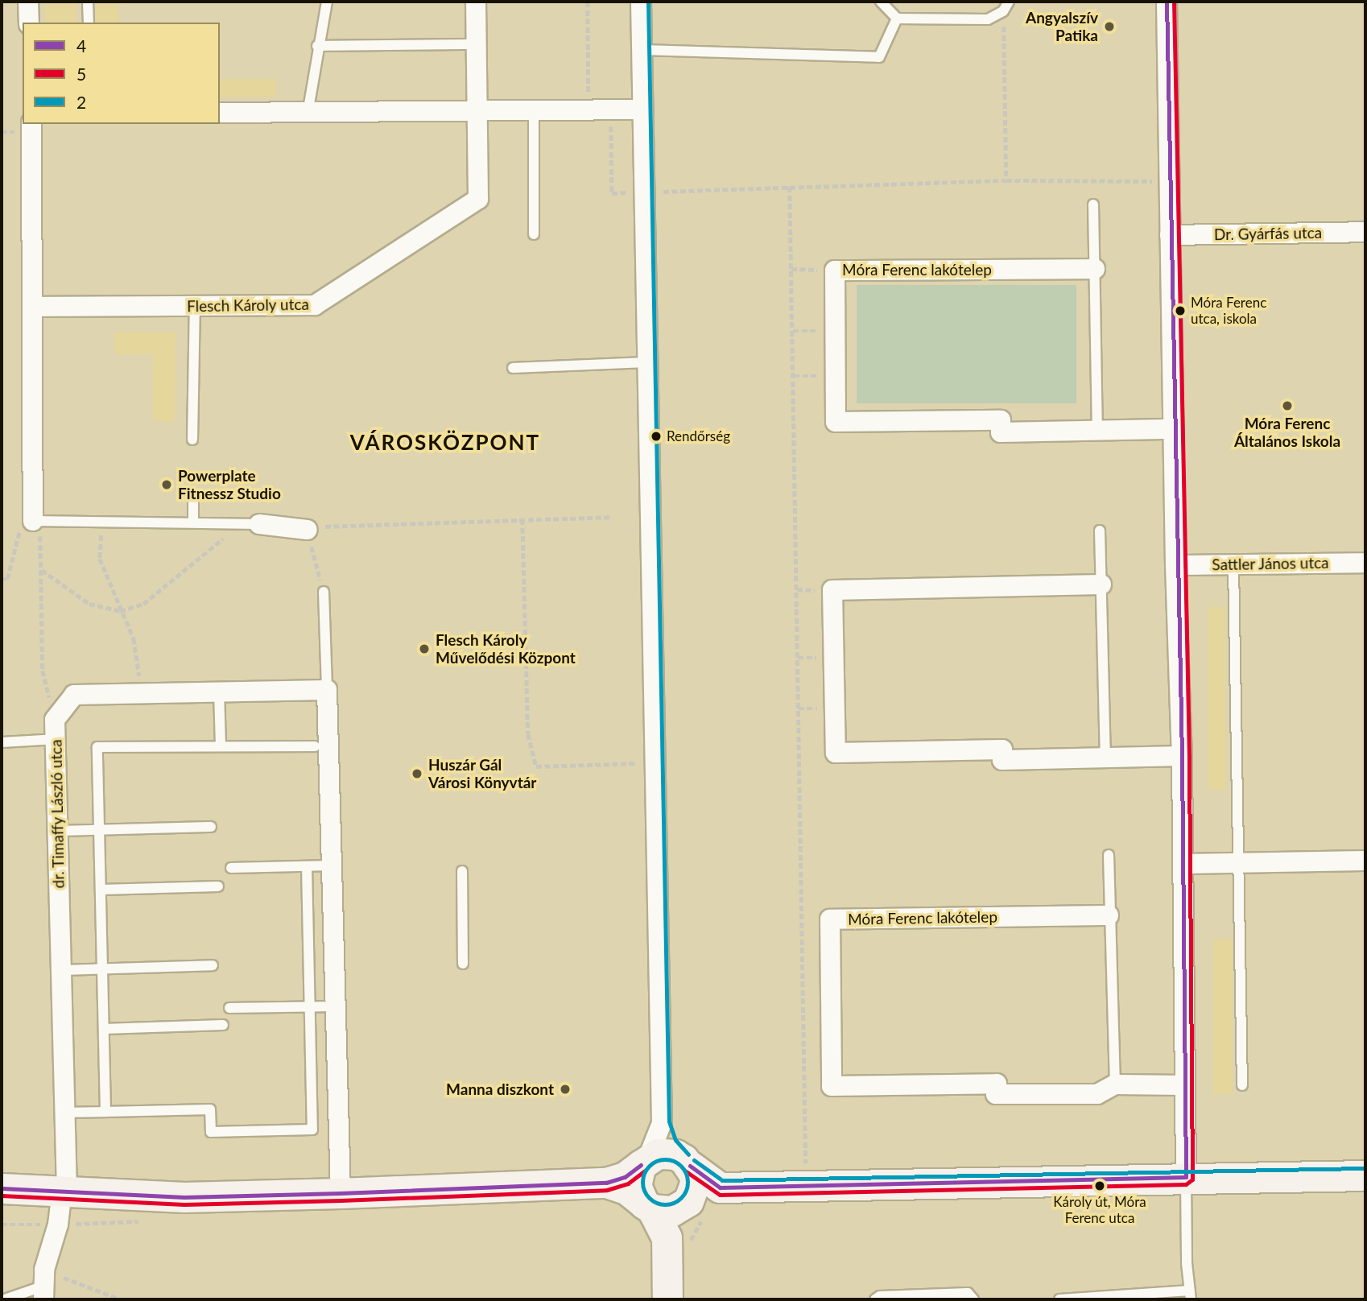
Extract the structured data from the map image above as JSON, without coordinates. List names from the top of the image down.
{
  "streets": {
    "street": [
      "Dr. Gyárfás utca",
      "Móra Ferenc lakótelep",
      "Flesch Károly utca",
      "Sattler János utca",
      "dr. Timaffy László utca"
    ]
  },
  "districts": ["VÁROSKÖZPONT"],
  "places": [
    "Angyalszív Patika",
    "Móra Ferenc utca, iskola",
    "Móra Ferenc Általános Iskola",
    "Rendőrség",
    "Powerplate Fitnessz Studio",
    "Flesch Károly Művelődési Központ",
    "Huszár Gál Városi Könyvtár",
    "Manna diszkont",
    "Károly út, Móra Ferenc utca"
  ],
  "lines": ["transit line 4", "transit line 5", "transit line 2"],
  "legend": ["4", "5", "2"]
}
